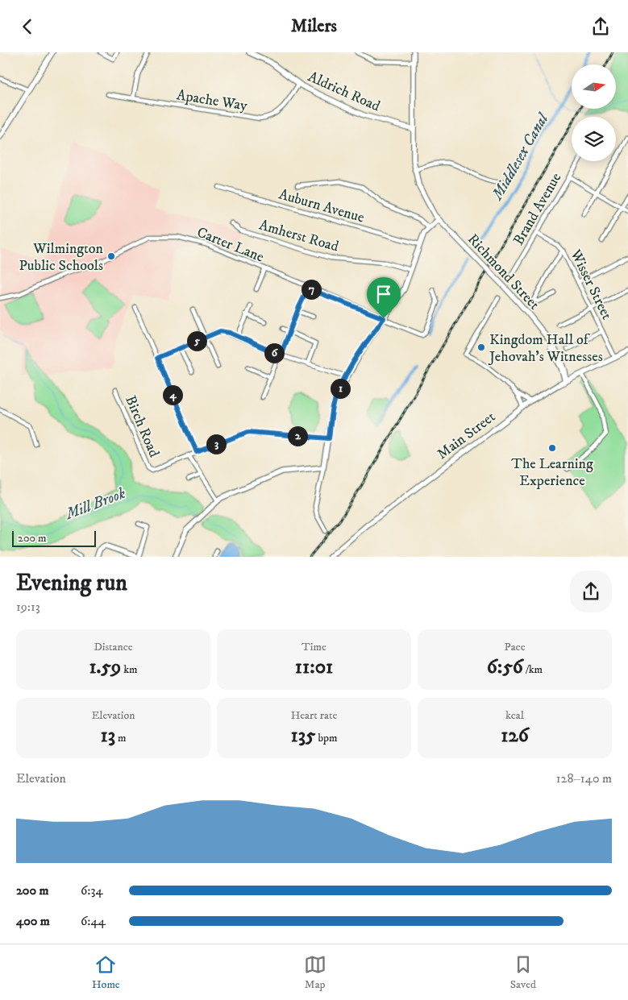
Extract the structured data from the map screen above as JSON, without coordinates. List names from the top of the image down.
{
  "streets": {
    "main road": ["Aldrich Road", "Richmond Street", "Main Street"],
    "street": [
      "Apache Way",
      "Auburn Avenue",
      "Brand Avenue",
      "Amherst Road",
      "Carter Lane",
      "Wisser Street",
      "Birch Road"
    ]
  },
  "crossings": [
    ["Aldrich Road", "Apache Way"],
    ["Aldrich Road", "Richmond Street"],
    ["Brand Avenue", "Wisser Street"],
    ["Richmond Street", "Main Street"],
    ["Wisser Street", "Main Street"]
  ],
  "water": ["Middlesex Canal", "Mill Brook"],
  "places": ["Wilmington Public Schools", "Kingdom Hall of Jehovah's Witnesses", "The Learning Experience"],
  "scale_bar": "200 m",
  "north": "right",
  "page": {
    "header": "Milers",
    "pins": [
      "7",
      "5",
      "6",
      "1",
      "4",
      "2",
      "3"
    ],
    "scale": "200 m",
    "heading": ["Evening run", "19:13"],
    "stats": [
      ["Distance", "1.59 km"],
      ["Time", "11:01"],
      ["Pace", "6:56 /km"],
      ["Elevation", "13 m"],
      ["Heart rate", "135 bpm"],
      ["kcal", "126"]
    ],
    "chart": ["Elevation", "128–140 m"],
    "list": [
      {
        "name": "200 m",
        "note": "6:34"
      },
      {
        "name": "400 m",
        "note": "6:44"
      }
    ],
    "tabs": ["Home", "Map", "Saved"]
  }
}
